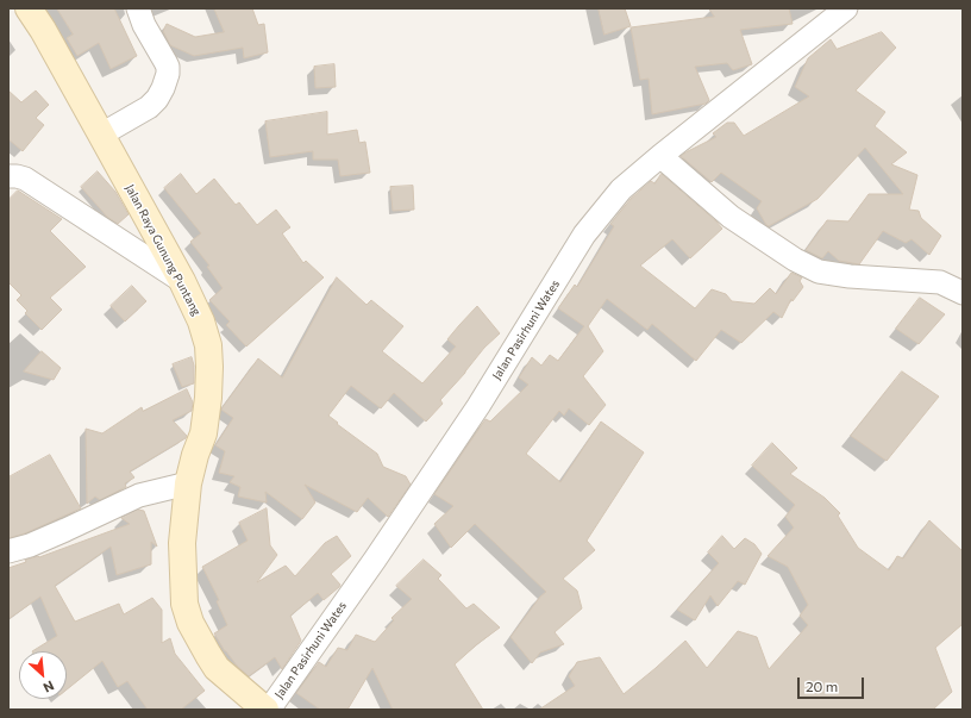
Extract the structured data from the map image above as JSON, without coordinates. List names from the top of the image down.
{
  "streets": {
    "street": ["Jalan Raya Gunung Puntang", "Jalan Pasirhuni Wates"]
  },
  "crossings": [
    ["Jalan Raya Gunung Puntang", "Jalan Pasirhuni Wates"]
  ],
  "scale_bar": "20 m",
  "north": "bottom right"
}
